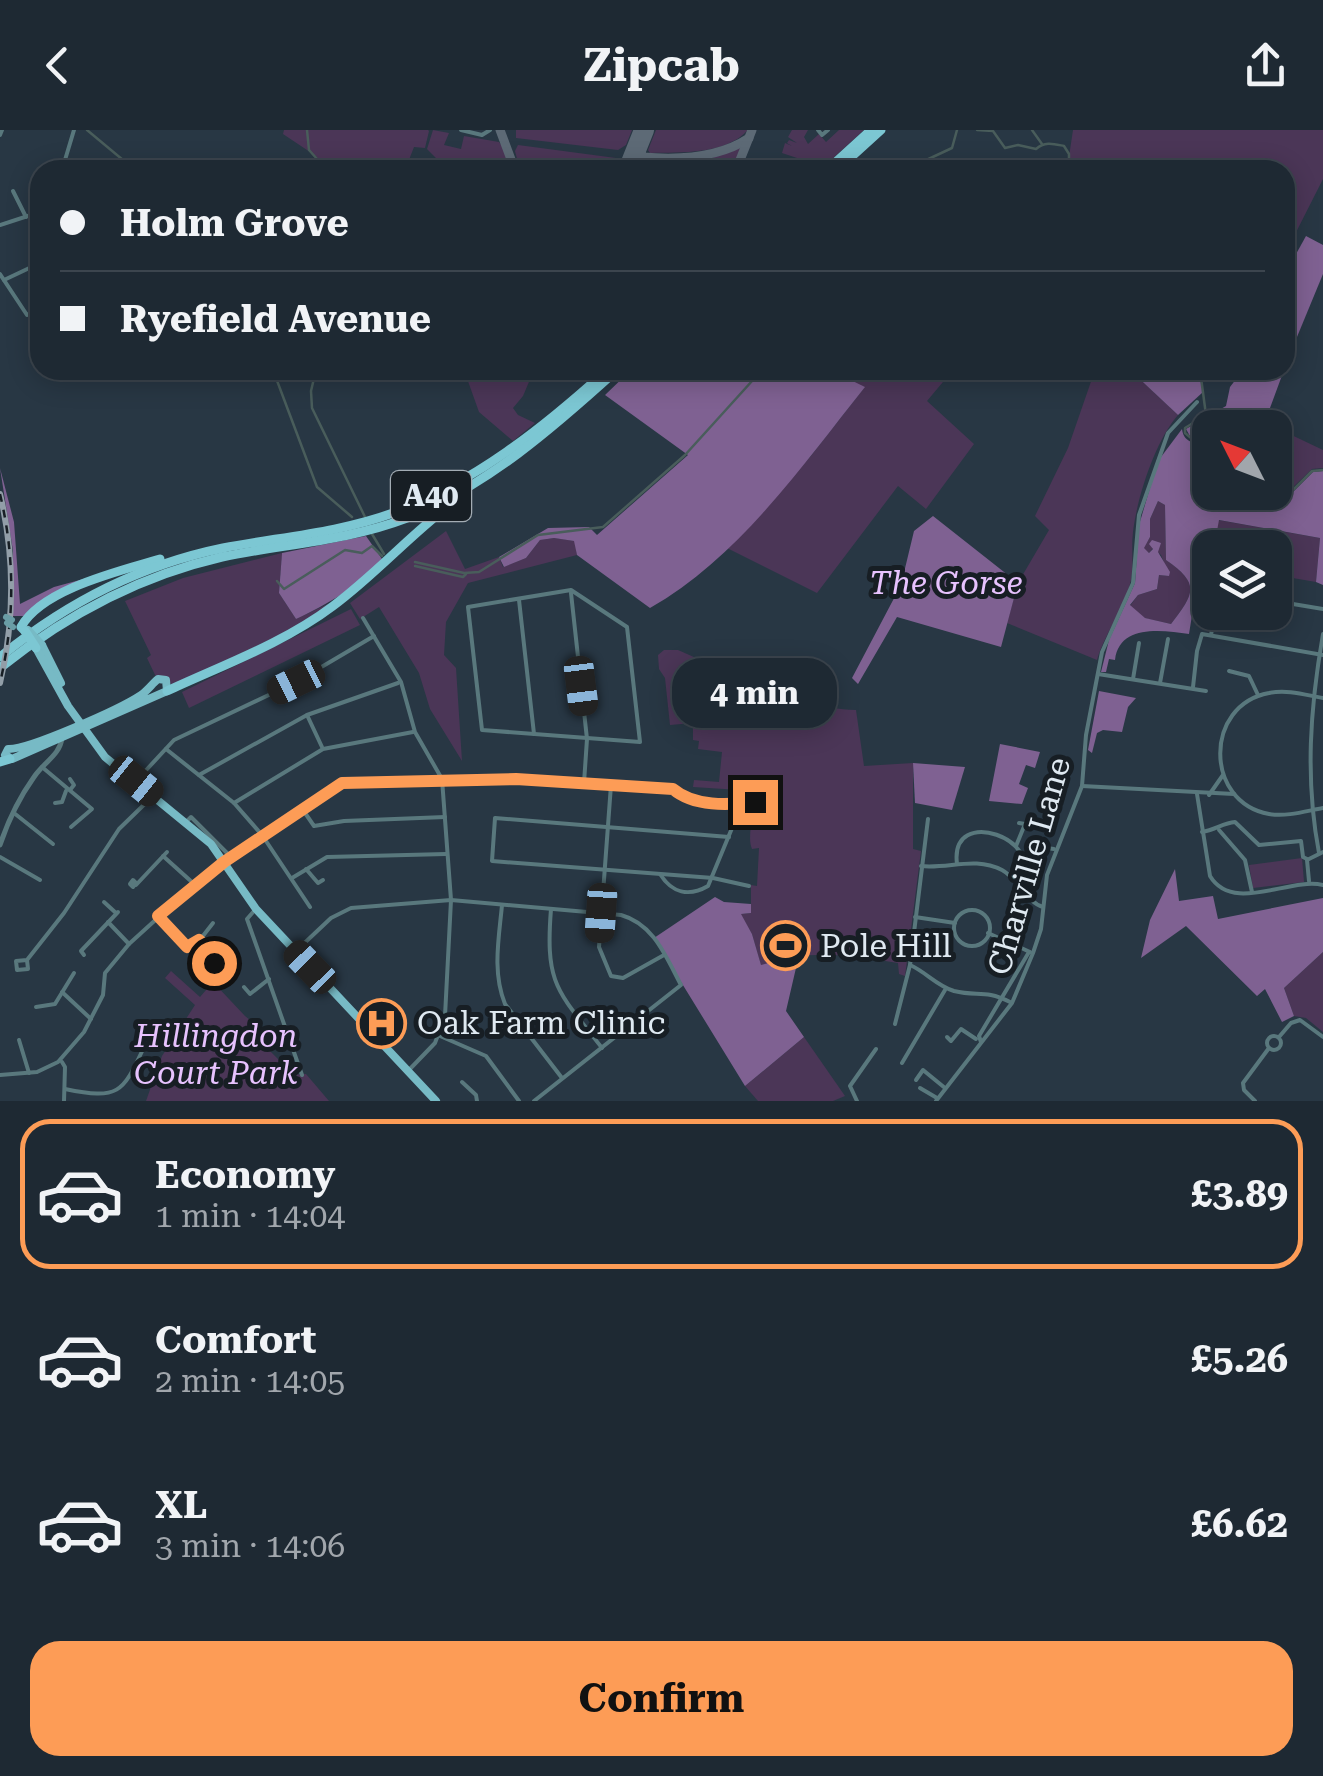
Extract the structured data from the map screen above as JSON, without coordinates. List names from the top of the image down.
{
  "streets": {
    "highway": ["A40"],
    "street": ["Charville Lane"]
  },
  "parks": ["The Gorse", "Hillingdon Court Park"],
  "places": {
    "sports": ["Pole Hill"],
    "hospital": ["Oak Farm Clinic"]
  },
  "north": "top left",
  "page": {
    "header": "Zipcab",
    "banner": ["Holm Grove", "Ryefield Avenue"],
    "bubble": "4 min",
    "list": [
      {
        "name": "Economy",
        "note": "1 min · 14:04",
        "value": "£3.89"
      },
      {
        "name": "Comfort",
        "note": "2 min · 14:05",
        "value": "£5.26"
      },
      {
        "name": "XL",
        "note": "3 min · 14:06",
        "value": "£6.62"
      }
    ],
    "buttons": "Confirm"
  }
}
